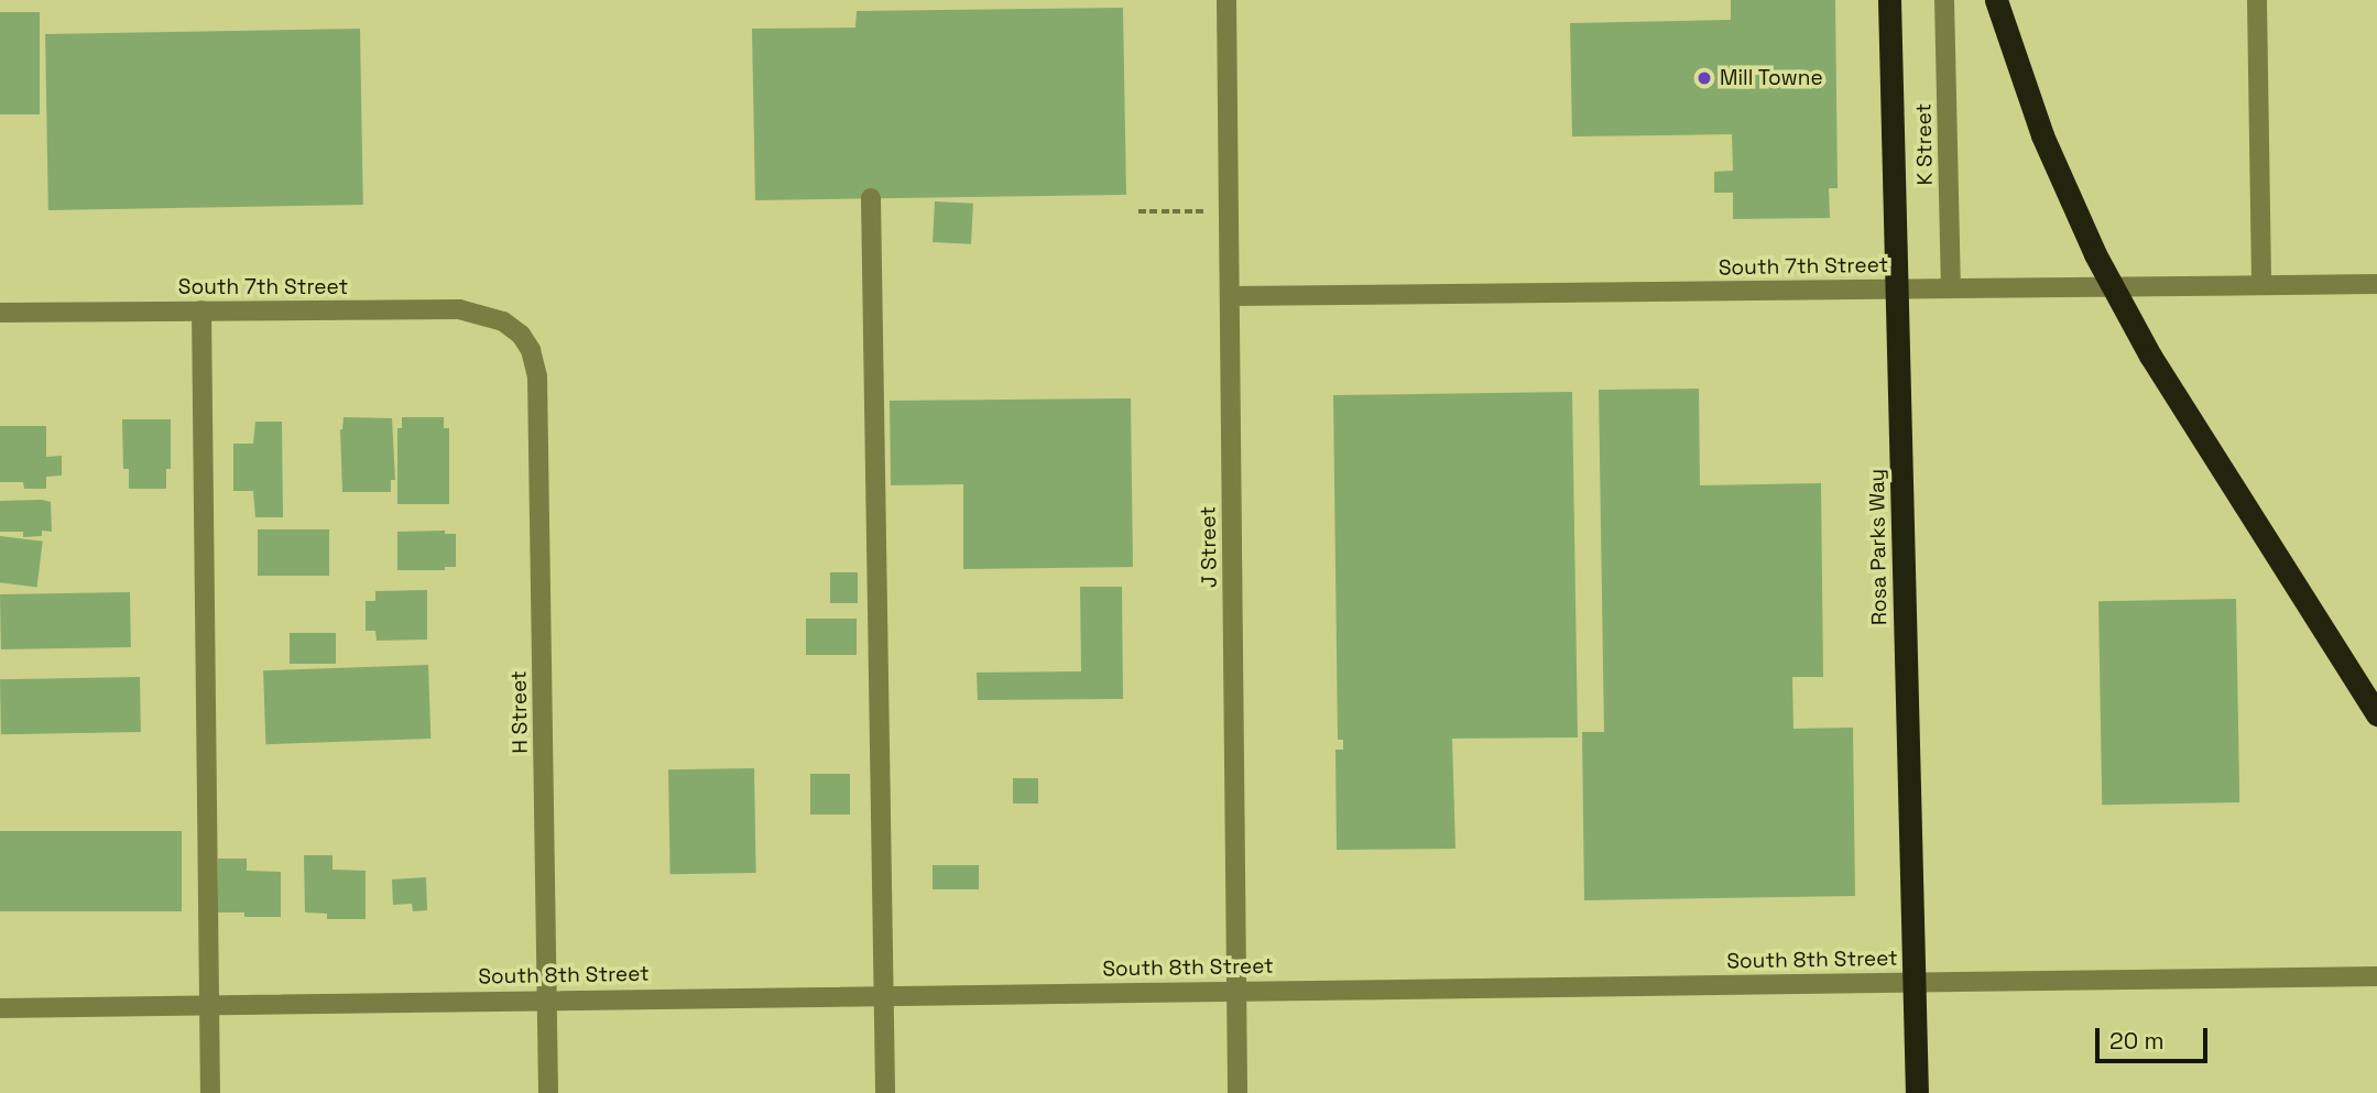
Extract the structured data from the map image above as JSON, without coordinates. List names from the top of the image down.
{
  "streets": {
    "highway": ["Rosa Parks Way"],
    "street": [
      "K Street",
      "South 7th Street",
      "J Street",
      "H Street",
      "South 8th Street"
    ]
  },
  "crossings": [
    ["K Street", "South 7th Street"],
    ["South 7th Street", "J Street"],
    ["South 7th Street", "H Street"],
    ["J Street", "South 8th Street"],
    ["H Street", "South 8th Street"]
  ],
  "places": ["Mill Towne"],
  "scale_bar": "20 m"
}
